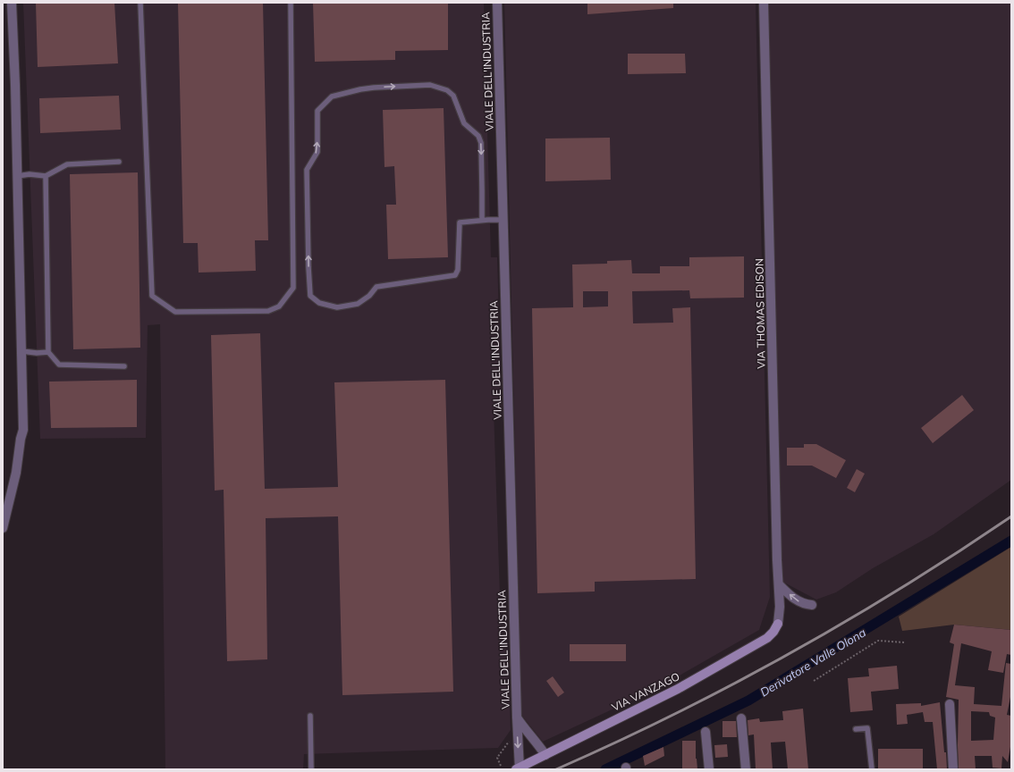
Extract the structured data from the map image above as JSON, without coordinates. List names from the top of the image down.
{
  "streets": {
    "street": ["VIALE DELL'INDUSTRIA", "VIA THOMAS EDISON", "VIA VANZAGO"]
  },
  "crossings": [
    ["VIALE DELL'INDUSTRIA", "VIA VANZAGO"],
    ["VIA THOMAS EDISON", "VIA VANZAGO"]
  ],
  "water": ["Derivatore Valle Olona"]
}
